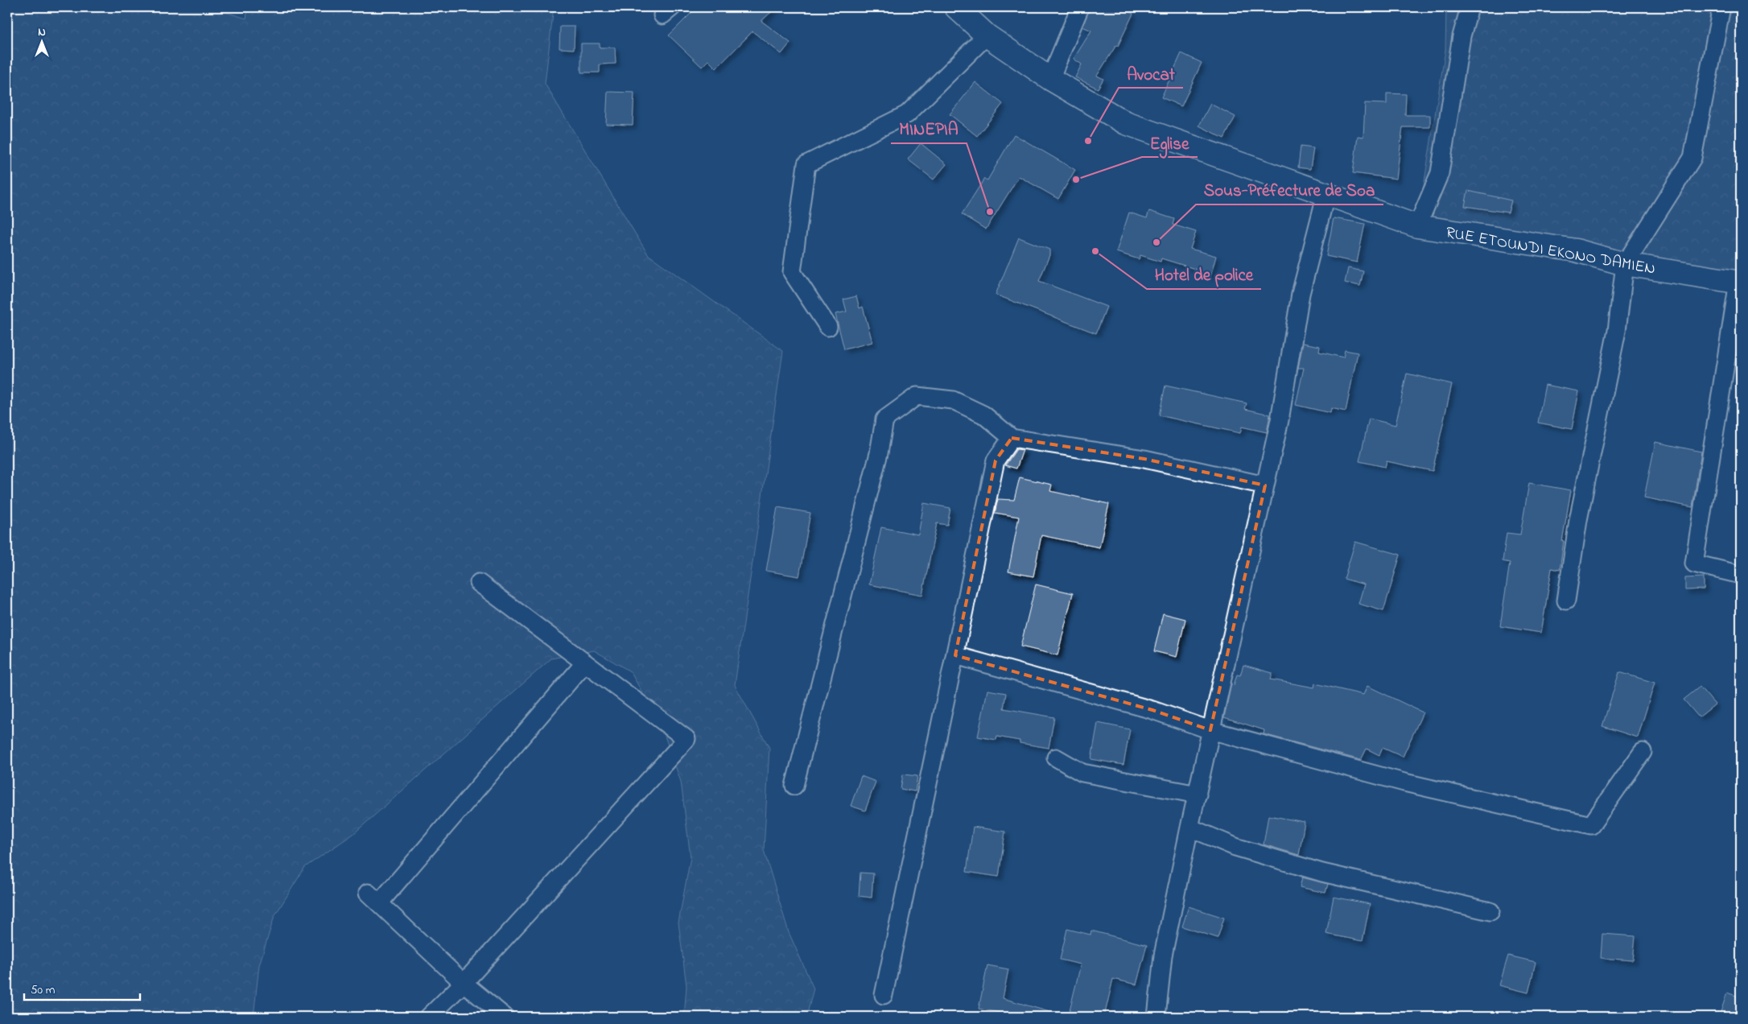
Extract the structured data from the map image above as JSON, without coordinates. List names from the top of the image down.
{
  "streets": {
    "street": ["RUE ETOUNDI EKONO DAMIEN"]
  },
  "places": [
    "Avocat",
    "Eglise",
    "MINEPIA",
    "Sous-Préfecture de Soa",
    "Hotel de police"
  ],
  "scale_bar": "50 m",
  "north": "top"
}
